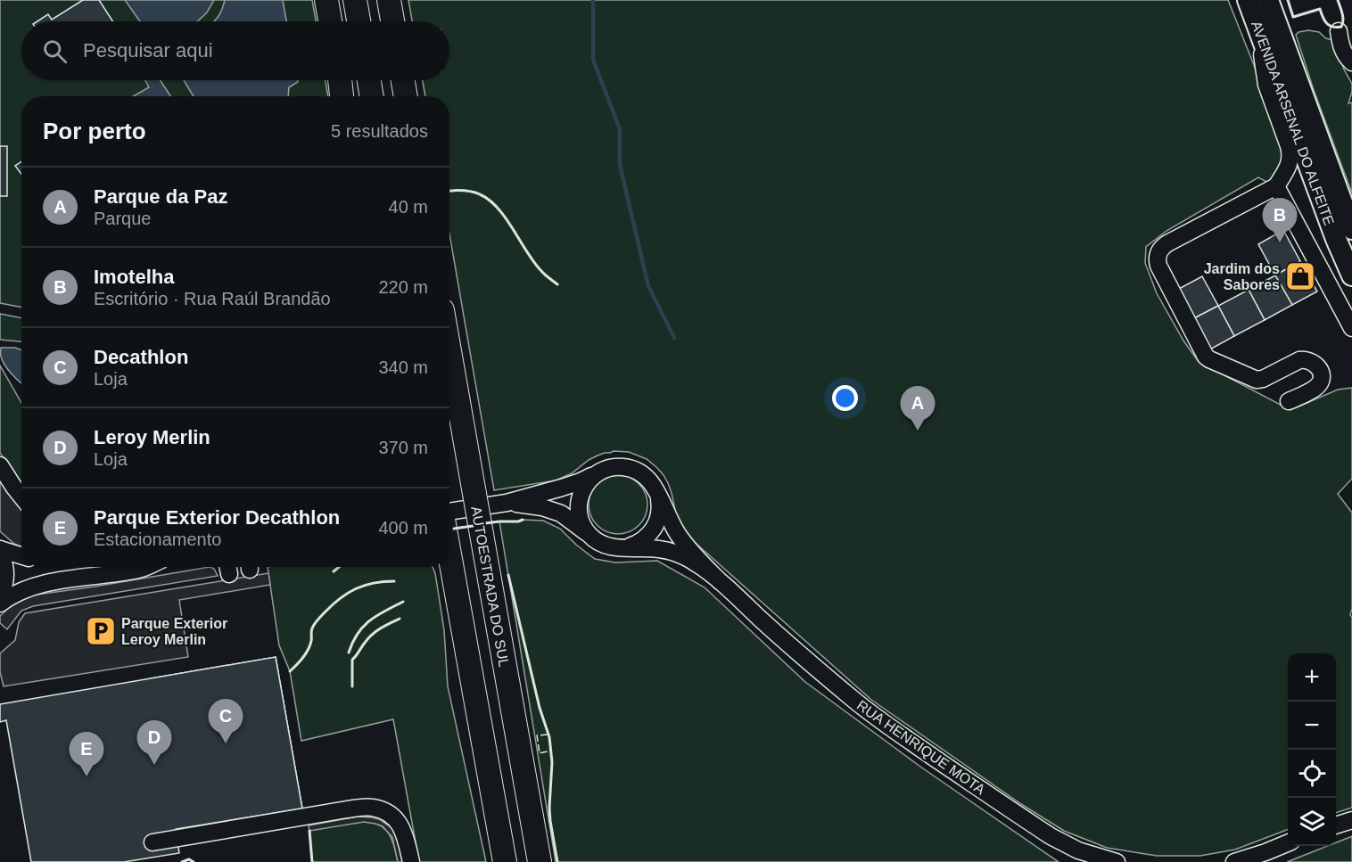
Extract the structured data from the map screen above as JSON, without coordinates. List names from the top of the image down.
{
  "streets": {
    "highway": ["AUTOESTRADA DO SUL"],
    "main road": ["AVENIDA ARSENAL DO ALFEITE"],
    "street": ["RUA HENRIQUE MOTA"]
  },
  "places": {
    "shop": ["Jardim dos Sabores"],
    "parking": ["Parque Exterior Leroy Merlin"]
  },
  "page": {
    "search": "Pesquisar aqui",
    "heading": ["Por perto", "5 resultados"],
    "list": [
      {
        "mark": "A",
        "name": "Parque da Paz",
        "note": "Parque",
        "value": "40 m"
      },
      {
        "mark": "B",
        "name": "Imotelha",
        "note": "Escritório · Rua Raúl Brandão",
        "value": "220 m"
      },
      {
        "mark": "C",
        "name": "Decathlon",
        "note": "Loja",
        "value": "340 m"
      },
      {
        "mark": "D",
        "name": "Leroy Merlin",
        "note": "Loja",
        "value": "370 m"
      },
      {
        "mark": "E",
        "name": "Parque Exterior Decathlon",
        "note": "Estacionamento",
        "value": "400 m"
      }
    ],
    "pins": [
      "B",
      "A",
      "C",
      "D",
      "E"
    ],
    "map_buttons": ["+", "−"]
  }
}
